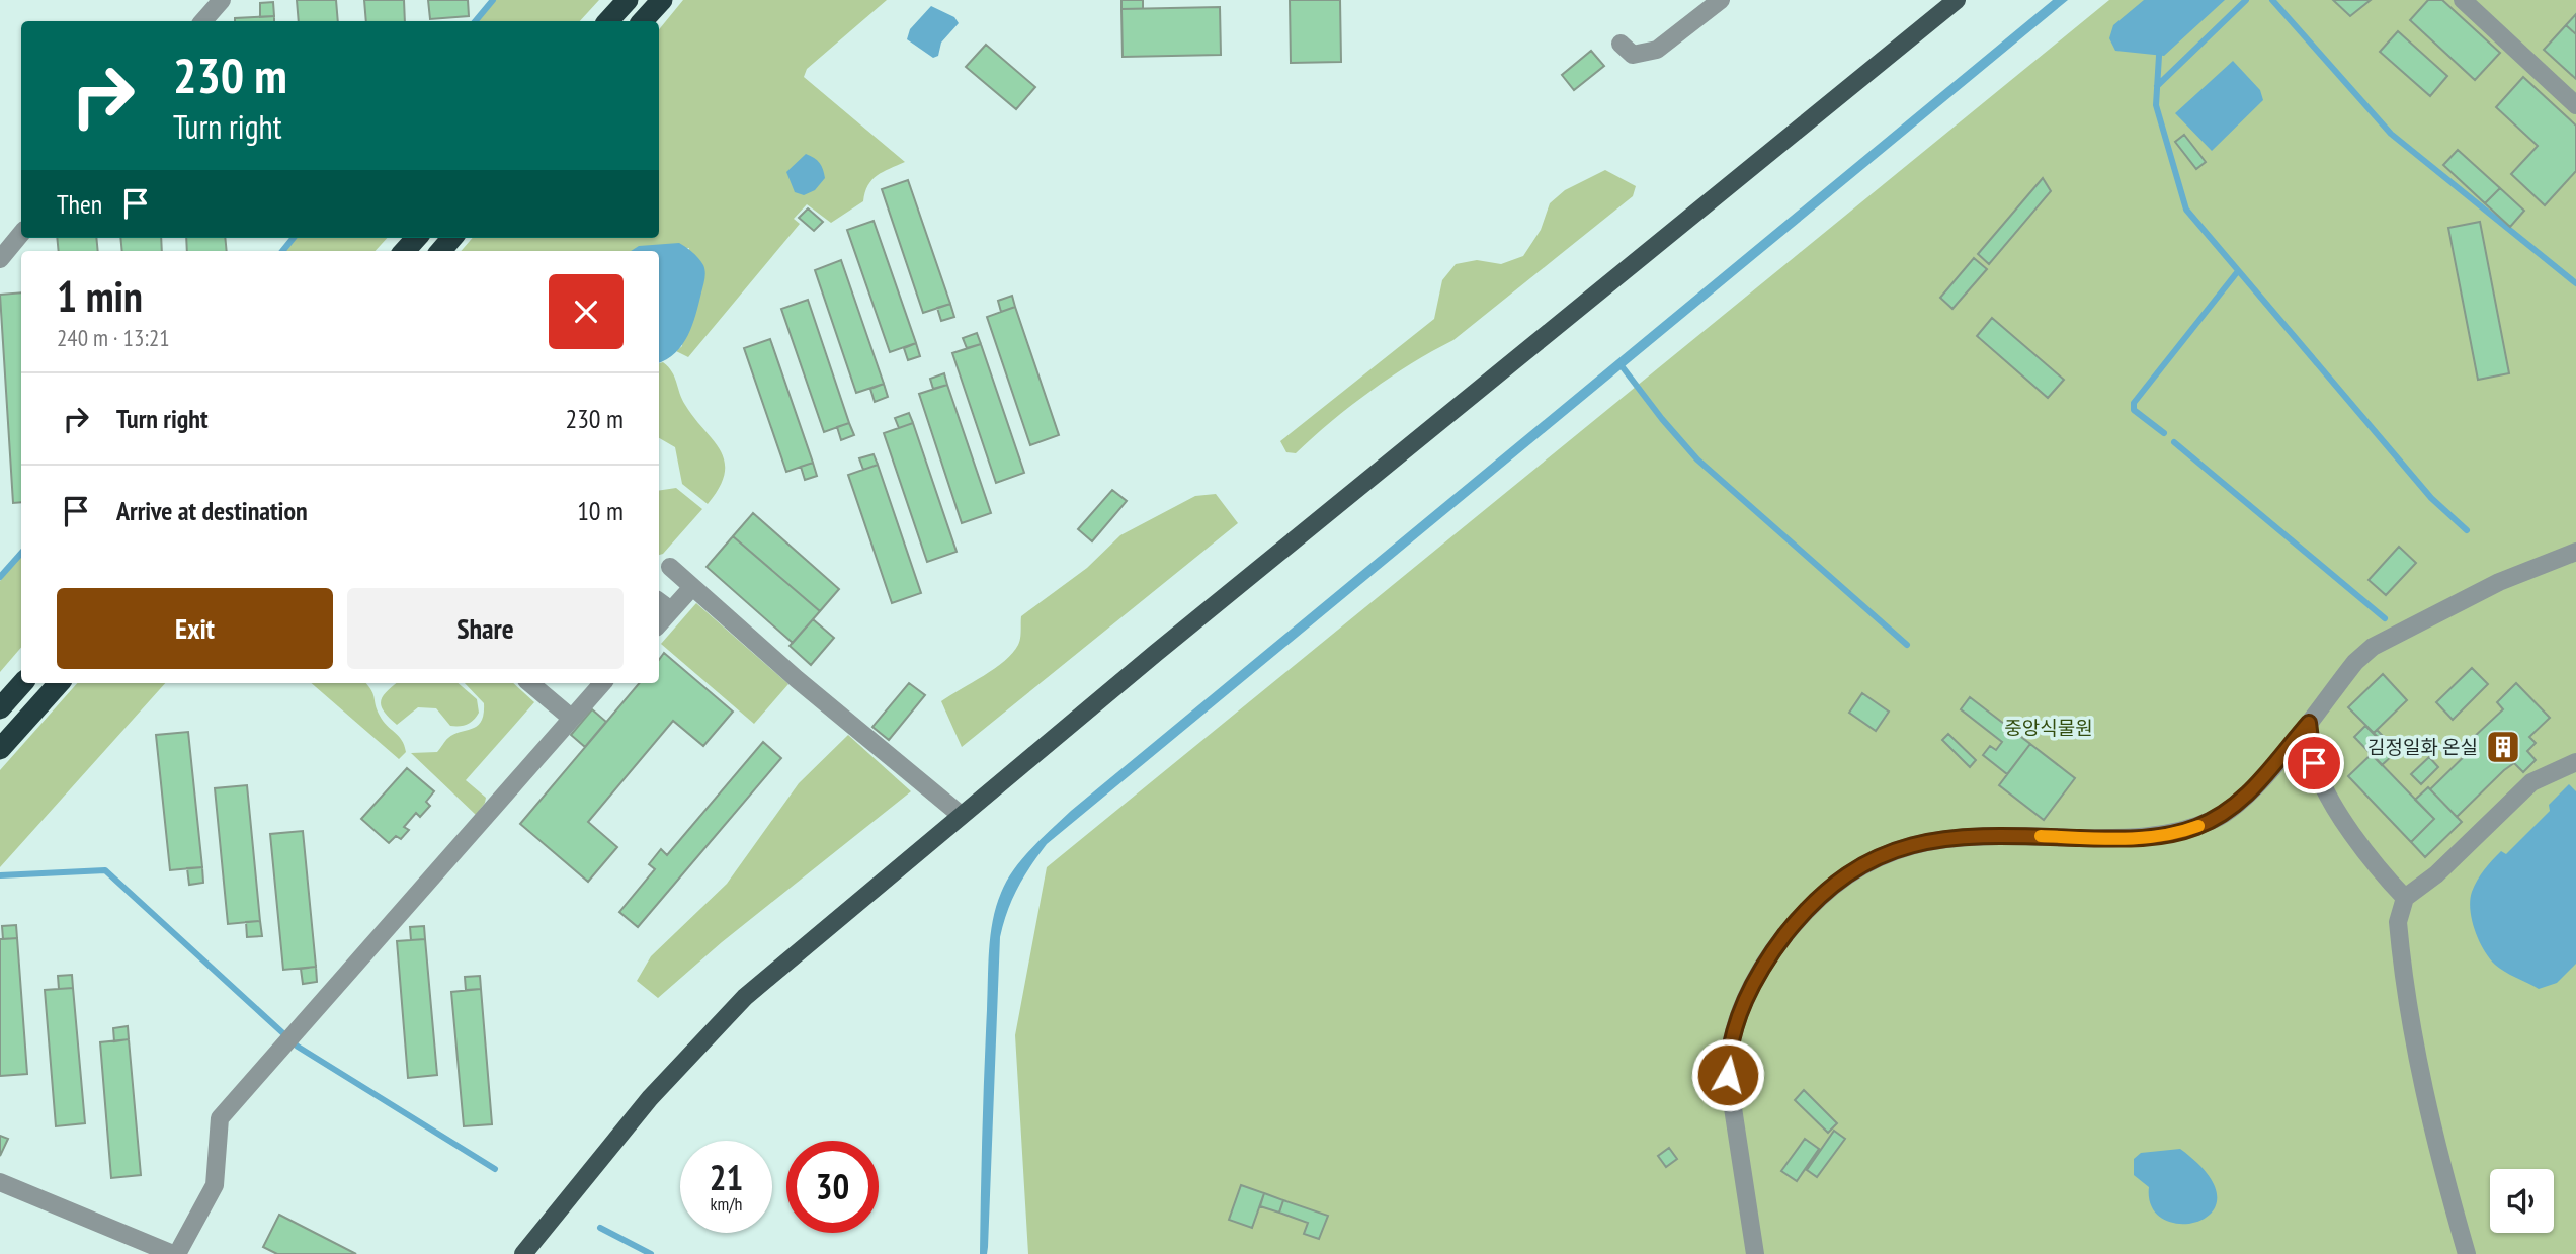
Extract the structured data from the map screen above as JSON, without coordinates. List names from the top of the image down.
{
  "parks": ["중앙식물원"],
  "places": {
    "building": ["김정일화 온실"]
  },
  "page": {
    "turn": ["230 m", "Turn right"],
    "then": "Then",
    "heading": ["1 min", "240 m · 13:21"],
    "list": [
      {
        "name": "Turn right",
        "value": "230 m"
      },
      {
        "name": "Arrive at destination",
        "value": "10 m"
      }
    ],
    "buttons": ["Exit", "Share"],
    "speed": "21 km/h",
    "limit": "30"
  }
}
